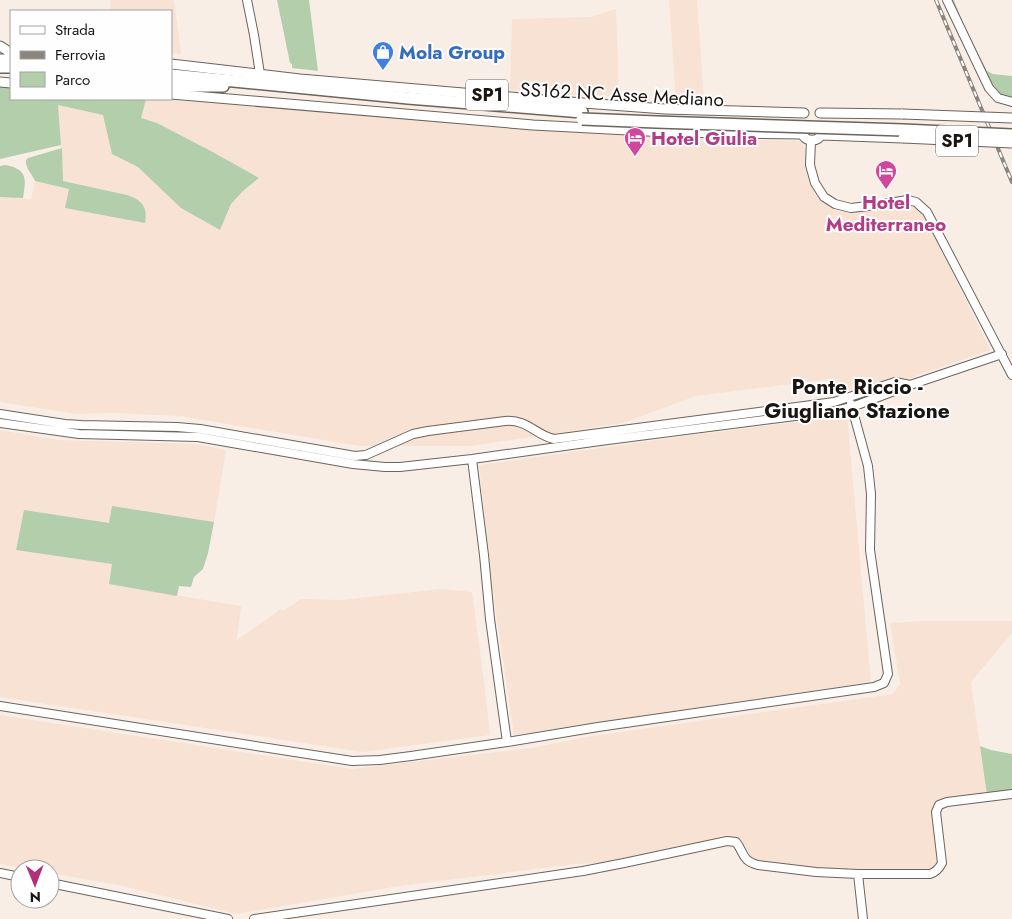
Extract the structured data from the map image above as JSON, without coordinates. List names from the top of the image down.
{
  "streets": {
    "highway": ["SS162 NC Asse Mediano"],
    "main road": ["SP1"]
  },
  "districts": ["Ponte Riccio - Giugliano Stazione"],
  "places": {
    "shop": ["Mola Group"],
    "hotel": ["Hotel Giulia", "Hotel Mediterraneo"]
  },
  "legend": ["Strada", "Ferrovia", "Parco"],
  "north": "bottom"
}
